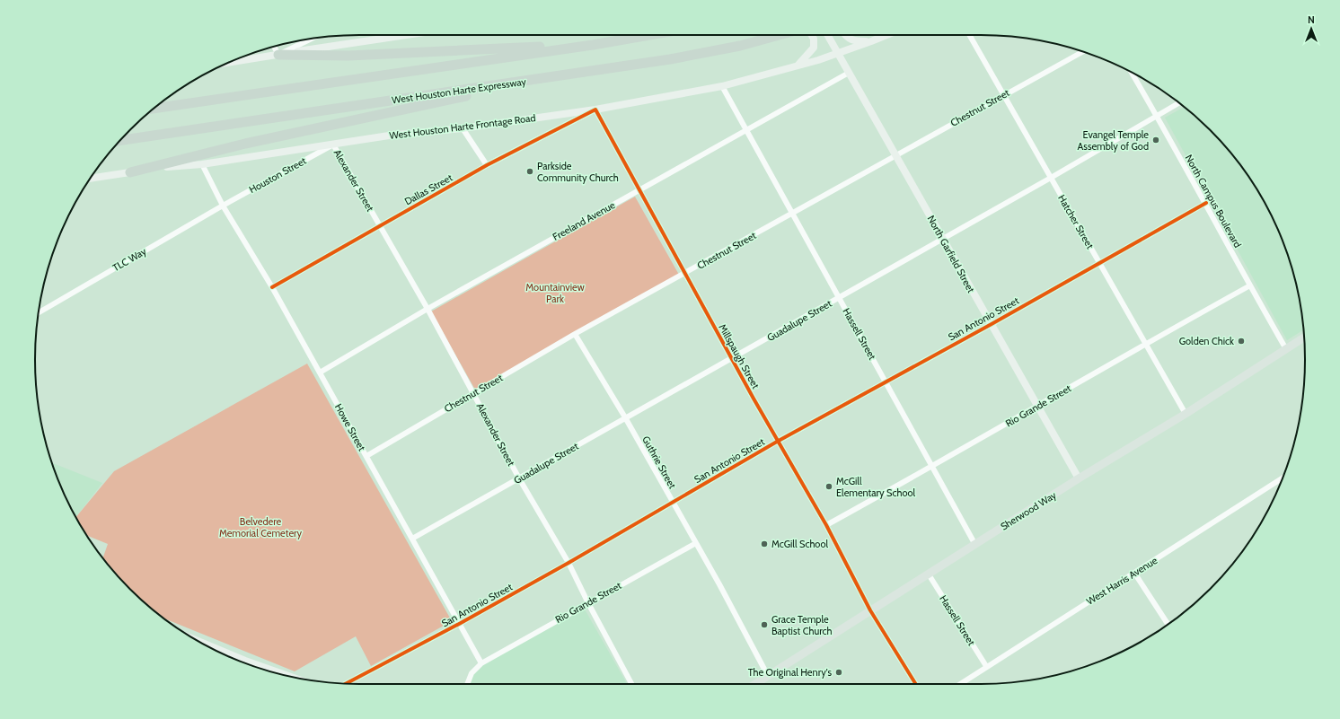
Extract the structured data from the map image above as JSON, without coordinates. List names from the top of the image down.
{
  "streets": {
    "highway": ["West Houston Harte Expressway"],
    "main road": ["West Houston Harte Frontage Road", "North Garfield Street", "Sherwood Way"],
    "street": [
      "Chestnut Street",
      "Houston Street",
      "Alexander Street",
      "Dallas Street",
      "North Campus Boulevard",
      "Freeland Avenue",
      "Hatcher Street",
      "TLC Way",
      "San Antonio Street",
      "Guadalupe Street",
      "Hassell Street",
      "Millspaugh Street",
      "Rio Grande Street",
      "Howe Street",
      "Guthrie Street",
      "West Harris Avenue"
    ]
  },
  "crossings": [
    ["Chestnut Street", "Alexander Street"],
    ["Chestnut Street", "Hatcher Street"],
    ["Chestnut Street", "North Garfield Street"],
    ["Chestnut Street", "Hassell Street"],
    ["Chestnut Street", "Millspaugh Street"],
    ["Chestnut Street", "Howe Street"],
    ["Chestnut Street", "Guthrie Street"],
    ["West Houston Harte Frontage Road", "Houston Street"],
    ["West Houston Harte Frontage Road", "Alexander Street"],
    ["West Houston Harte Frontage Road", "Dallas Street"],
    ["West Houston Harte Frontage Road", "North Garfield Street"],
    ["West Houston Harte Frontage Road", "Hassell Street"],
    ["West Houston Harte Frontage Road", "Millspaugh Street"],
    ["West Houston Harte Frontage Road", "Howe Street"],
    ["Houston Street", "Alexander Street"],
    ["Houston Street", "TLC Way"],
    ["Houston Street", "Howe Street"],
    ["Alexander Street", "Dallas Street"],
    ["Alexander Street", "Freeland Avenue"],
    ["Alexander Street", "San Antonio Street"],
    ["Alexander Street", "Guadalupe Street"],
    ["Alexander Street", "Rio Grande Street"],
    ["Dallas Street", "Millspaugh Street"],
    ["Dallas Street", "Howe Street"],
    ["North Campus Boulevard", "San Antonio Street"],
    ["North Campus Boulevard", "Guadalupe Street"],
    ["North Campus Boulevard", "Rio Grande Street"],
    ["North Campus Boulevard", "Sherwood Way"],
    ["Freeland Avenue", "North Garfield Street"],
    ["Freeland Avenue", "Hassell Street"],
    ["Freeland Avenue", "Millspaugh Street"],
    ["Freeland Avenue", "Howe Street"],
    ["Hatcher Street", "San Antonio Street"],
    ["Hatcher Street", "Guadalupe Street"],
    ["Hatcher Street", "Rio Grande Street"],
    ["Hatcher Street", "Sherwood Way"],
    ["North Garfield Street", "San Antonio Street"],
    ["North Garfield Street", "Guadalupe Street"],
    ["North Garfield Street", "Rio Grande Street"],
    ["North Garfield Street", "Sherwood Way"],
    ["TLC Way", "Howe Street"],
    ["San Antonio Street", "Hassell Street"],
    ["San Antonio Street", "Millspaugh Street"],
    ["San Antonio Street", "Howe Street"],
    ["San Antonio Street", "Guthrie Street"],
    ["Guadalupe Street", "Hassell Street"],
    ["Guadalupe Street", "Millspaugh Street"],
    ["Guadalupe Street", "Howe Street"],
    ["Guadalupe Street", "Guthrie Street"],
    ["Hassell Street", "Rio Grande Street"],
    ["Hassell Street", "Sherwood Way"],
    ["Hassell Street", "West Harris Avenue"],
    ["Millspaugh Street", "Rio Grande Street"],
    ["Millspaugh Street", "Sherwood Way"],
    ["Rio Grande Street", "Howe Street"],
    ["Rio Grande Street", "Guthrie Street"],
    ["Guthrie Street", "Sherwood Way"]
  ],
  "parks": ["Mountainview Park", "Belvedere Memorial Cemetery"],
  "places": [
    "Evangel Temple Assembly of God",
    "Parkside Community Church",
    "Golden Chick",
    "McGill Elementary School",
    "McGill School",
    "Grace Temple Baptist Church",
    "The Original Henry's"
  ],
  "north": "top"
}
